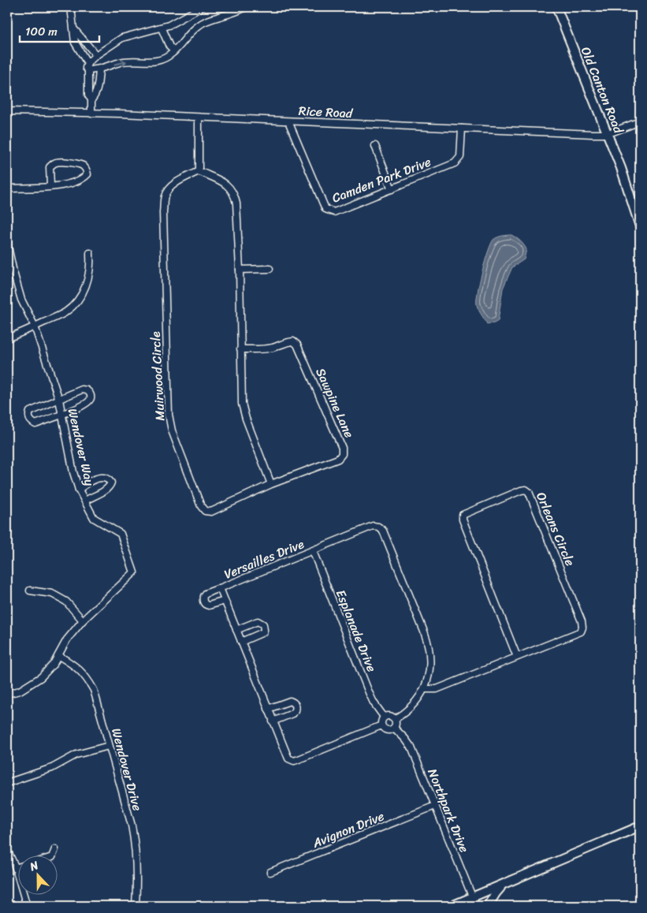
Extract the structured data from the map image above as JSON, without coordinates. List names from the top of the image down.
{
  "streets": {
    "main road": ["Old Canton Road"],
    "street": [
      "Rice Road",
      "Camden Park Drive",
      "Muirwood Circle",
      "Sawpine Lane",
      "Wendover Way",
      "Orleans Circle",
      "Versailles Drive",
      "Esplanade Drive",
      "Wendover Drive",
      "Northpark Drive",
      "Avignon Drive"
    ]
  },
  "crossings": [
    ["Old Canton Road", "Rice Road"],
    ["Rice Road", "Camden Park Drive"],
    ["Muirwood Circle", "Sawpine Lane"],
    ["Wendover Way", "Wendover Drive"],
    ["Orleans Circle", "Versailles Drive"],
    ["Versailles Drive", "Esplanade Drive"],
    ["Versailles Drive", "Northpark Drive"],
    ["Esplanade Drive", "Northpark Drive"],
    ["Northpark Drive", "Avignon Drive"]
  ],
  "scale_bar": "100 m",
  "north": "top"
}
